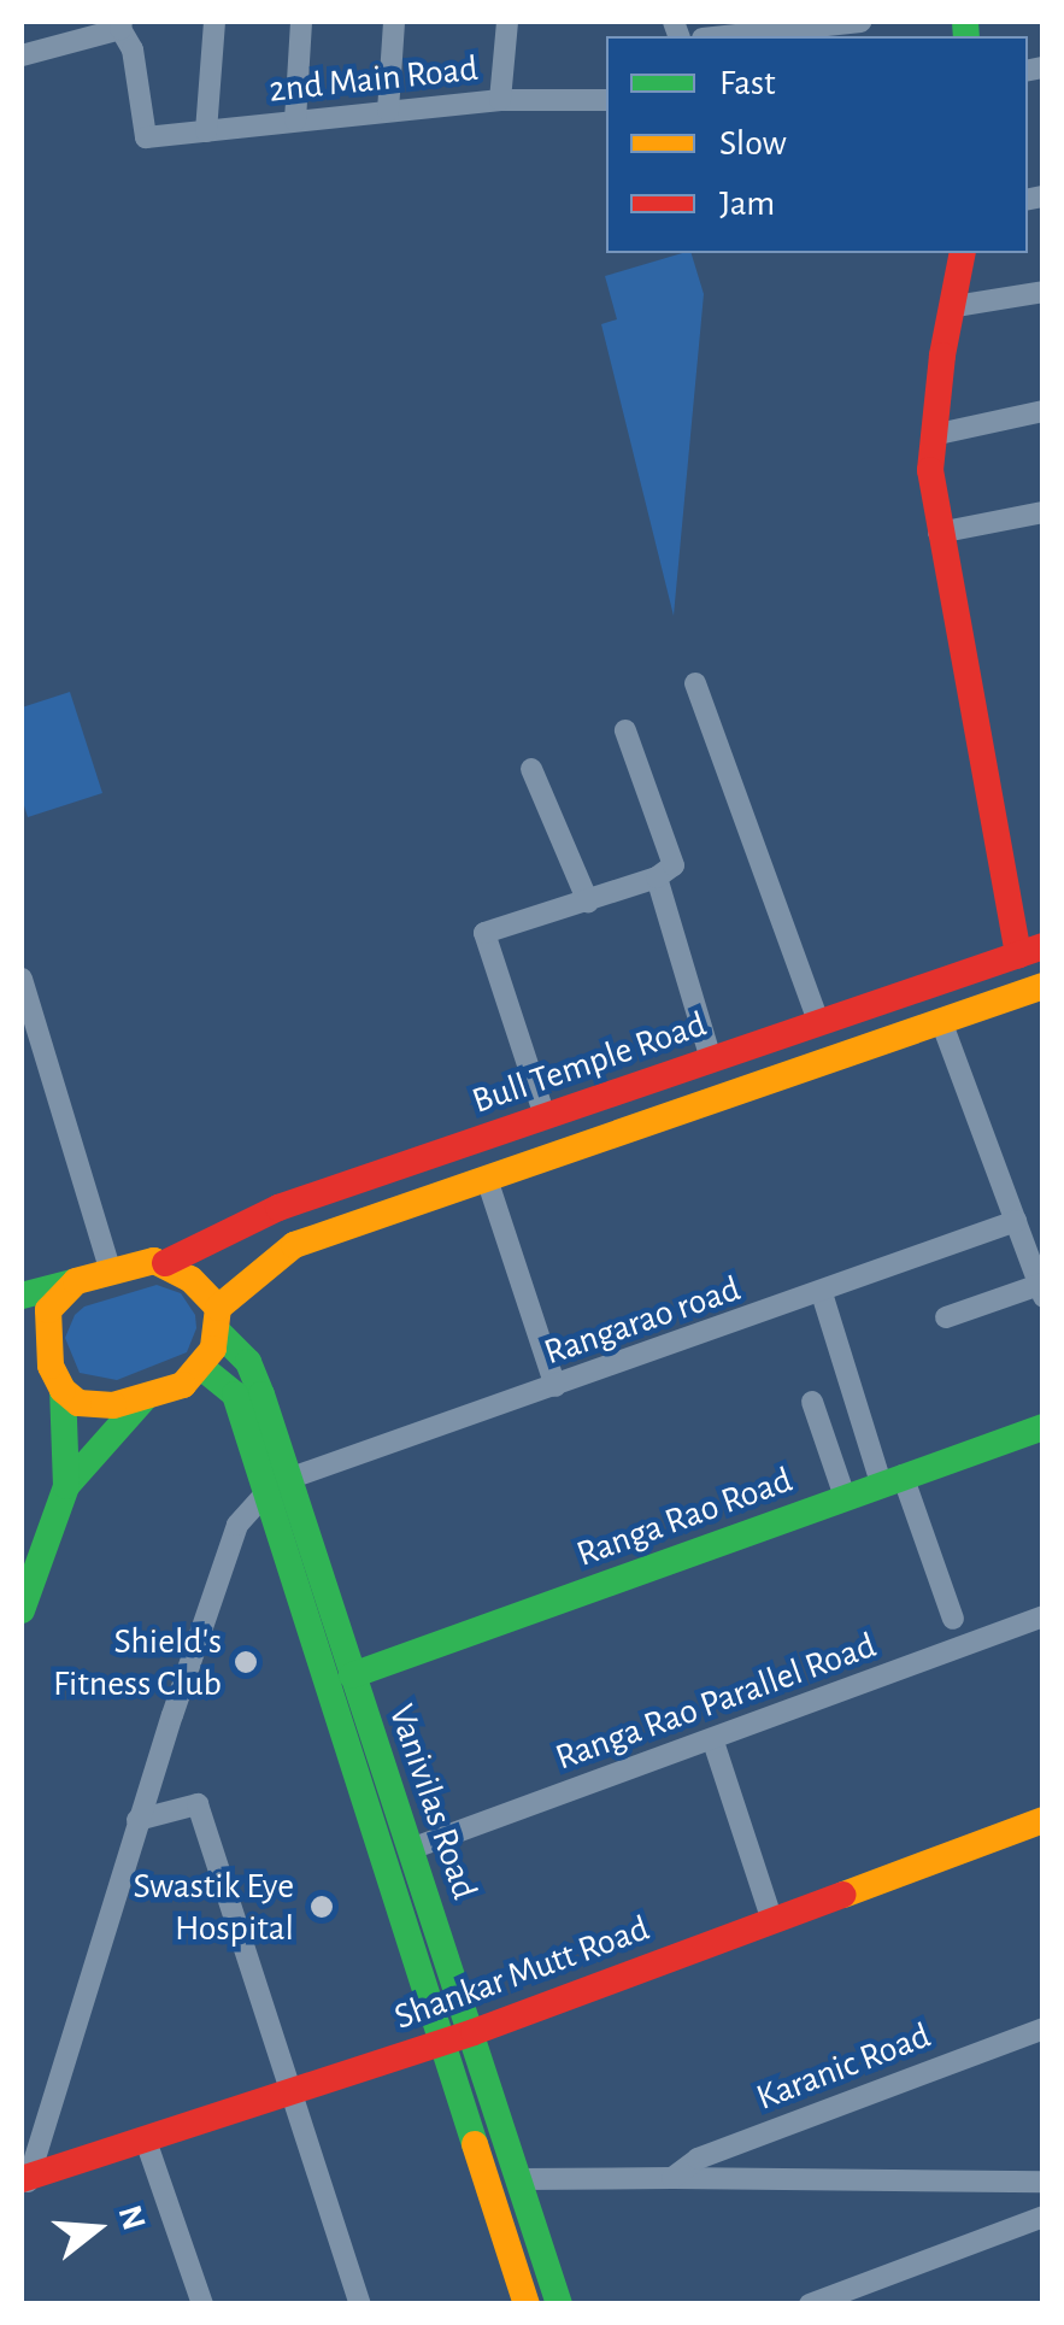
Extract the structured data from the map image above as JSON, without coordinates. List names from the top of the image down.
{
  "streets": {
    "main road": [
      "Bull Temple Road",
      "Ranga Rao Road",
      "Vanivilas Road",
      "Shankar Mutt Road"
    ],
    "street": [
      "2nd Main Road",
      "Rangarao road",
      "Ranga Rao Parallel Road",
      "Karanic Road"
    ]
  },
  "crossings": [
    ["Bull Temple Road", "Vanivilas Road"],
    ["Rangarao road", "Vanivilas Road"],
    ["Ranga Rao Road", "Vanivilas Road"],
    ["Ranga Rao Parallel Road", "Vanivilas Road"],
    ["Vanivilas Road", "Shankar Mutt Road"],
    ["Vanivilas Road", "Karanic Road"]
  ],
  "places": ["Shield's Fitness Club", "Swastik Eye Hospital"],
  "legend": ["Fast", "Slow", "Jam"],
  "north": "right"
}
